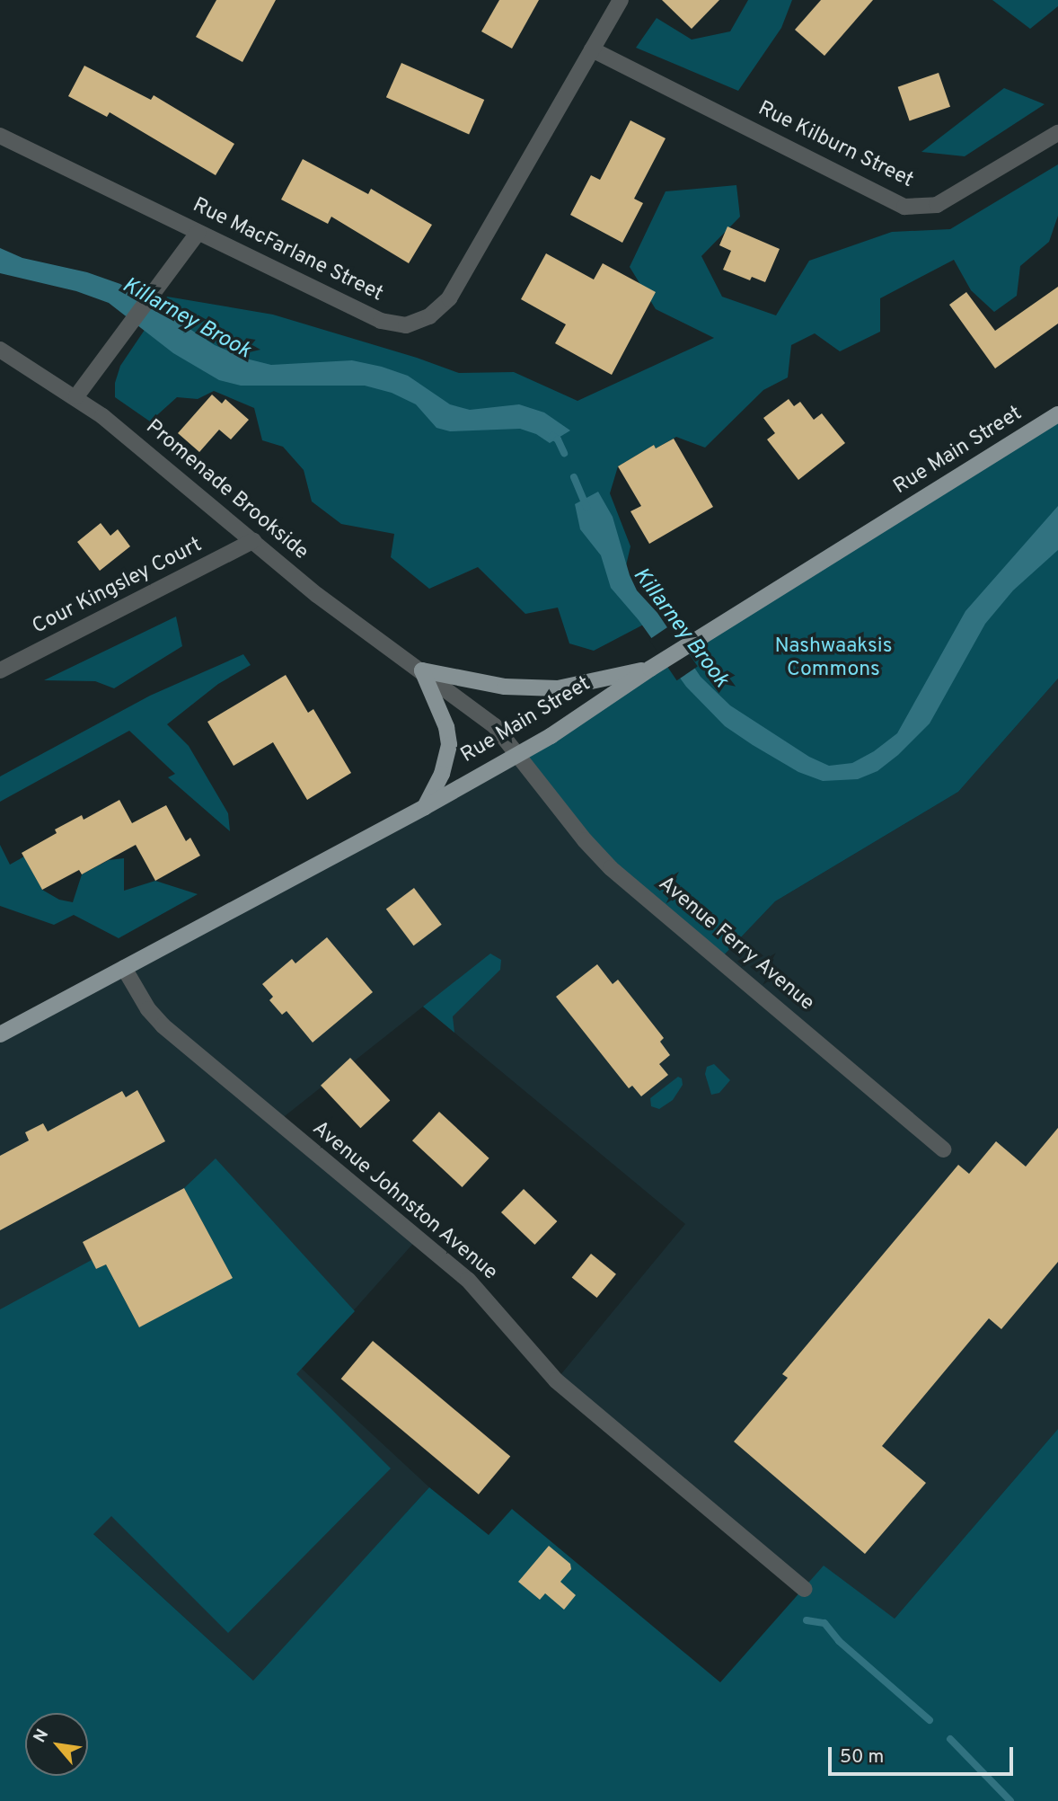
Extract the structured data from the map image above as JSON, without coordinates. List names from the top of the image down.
{
  "streets": {
    "main road": ["Rue Main Street"],
    "street": [
      "Rue Kilburn Street",
      "Rue MacFarlane Street",
      "Promenade Brookside",
      "Cour Kingsley Court",
      "Avenue Ferry Avenue",
      "Avenue Johnston Avenue"
    ]
  },
  "crossings": [
    ["Rue Kilburn Street", "Rue MacFarlane Street"],
    ["Rue Main Street", "Promenade Brookside"],
    ["Rue Main Street", "Avenue Ferry Avenue"],
    ["Rue Main Street", "Avenue Johnston Avenue"],
    ["Promenade Brookside", "Cour Kingsley Court"],
    ["Promenade Brookside", "Avenue Ferry Avenue"]
  ],
  "water": ["Killarney Brook"],
  "parks": ["Nashwaaksis Commons"],
  "scale_bar": "50 m",
  "north": "top left"
}
